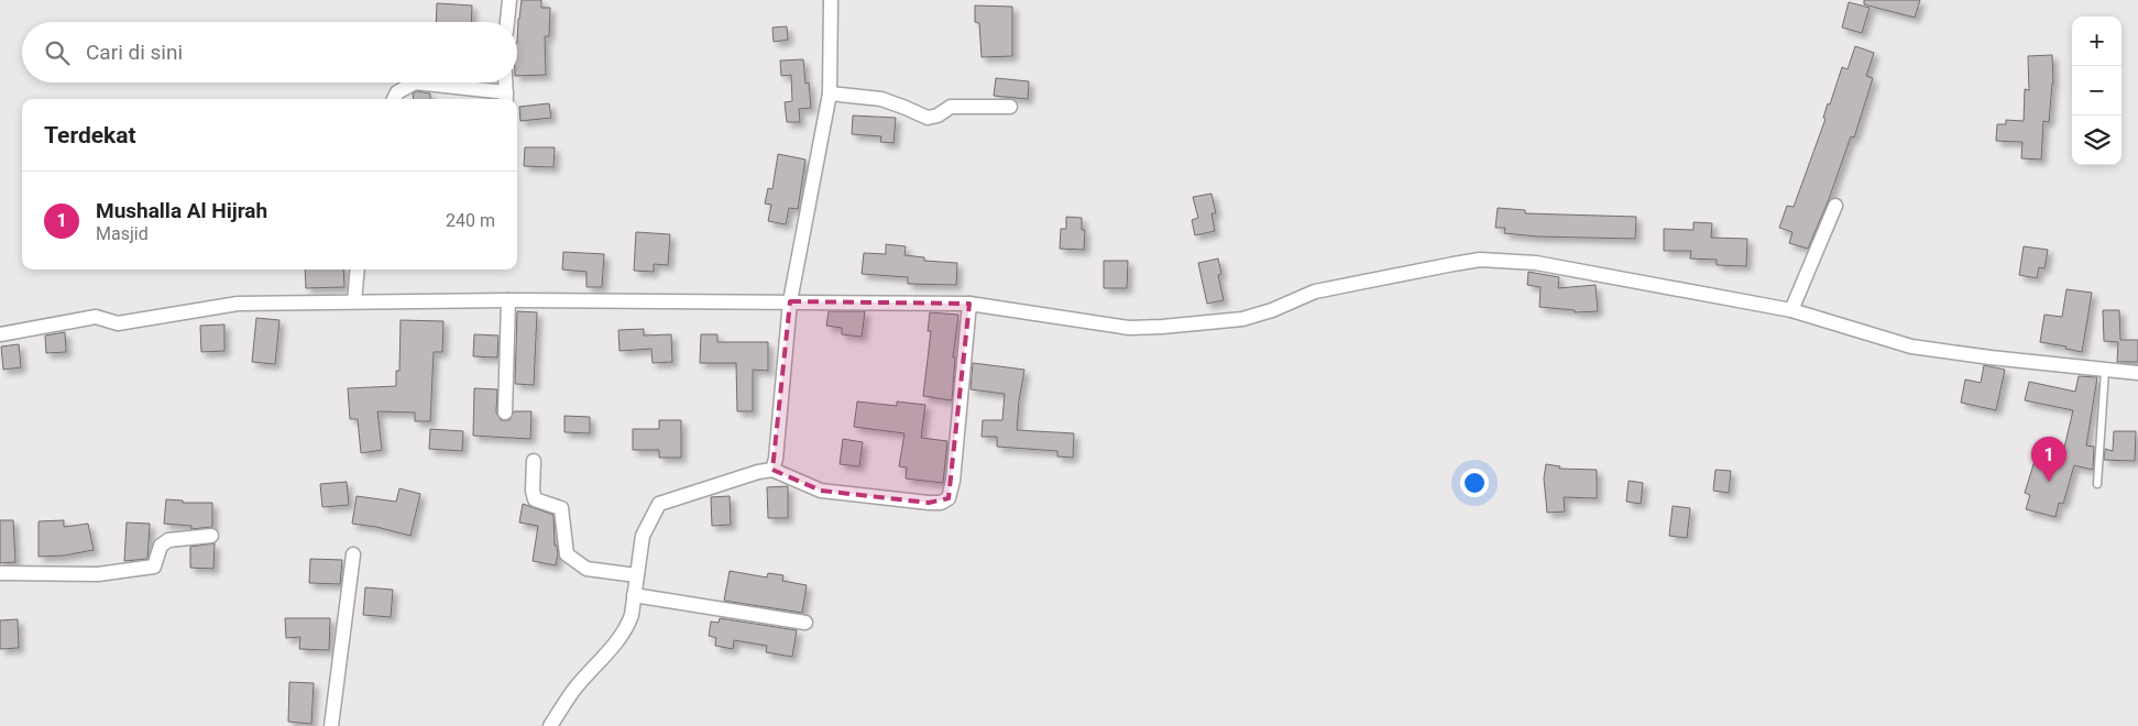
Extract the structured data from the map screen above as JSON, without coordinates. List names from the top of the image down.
{
  "page": {
    "map_buttons": ["+", "−"],
    "search": "Cari di sini",
    "heading": "Terdekat",
    "list": [
      {
        "mark": "1",
        "name": "Mushalla Al Hijrah",
        "note": "Masjid",
        "value": "240 m"
      }
    ],
    "pins": "1"
  }
}
